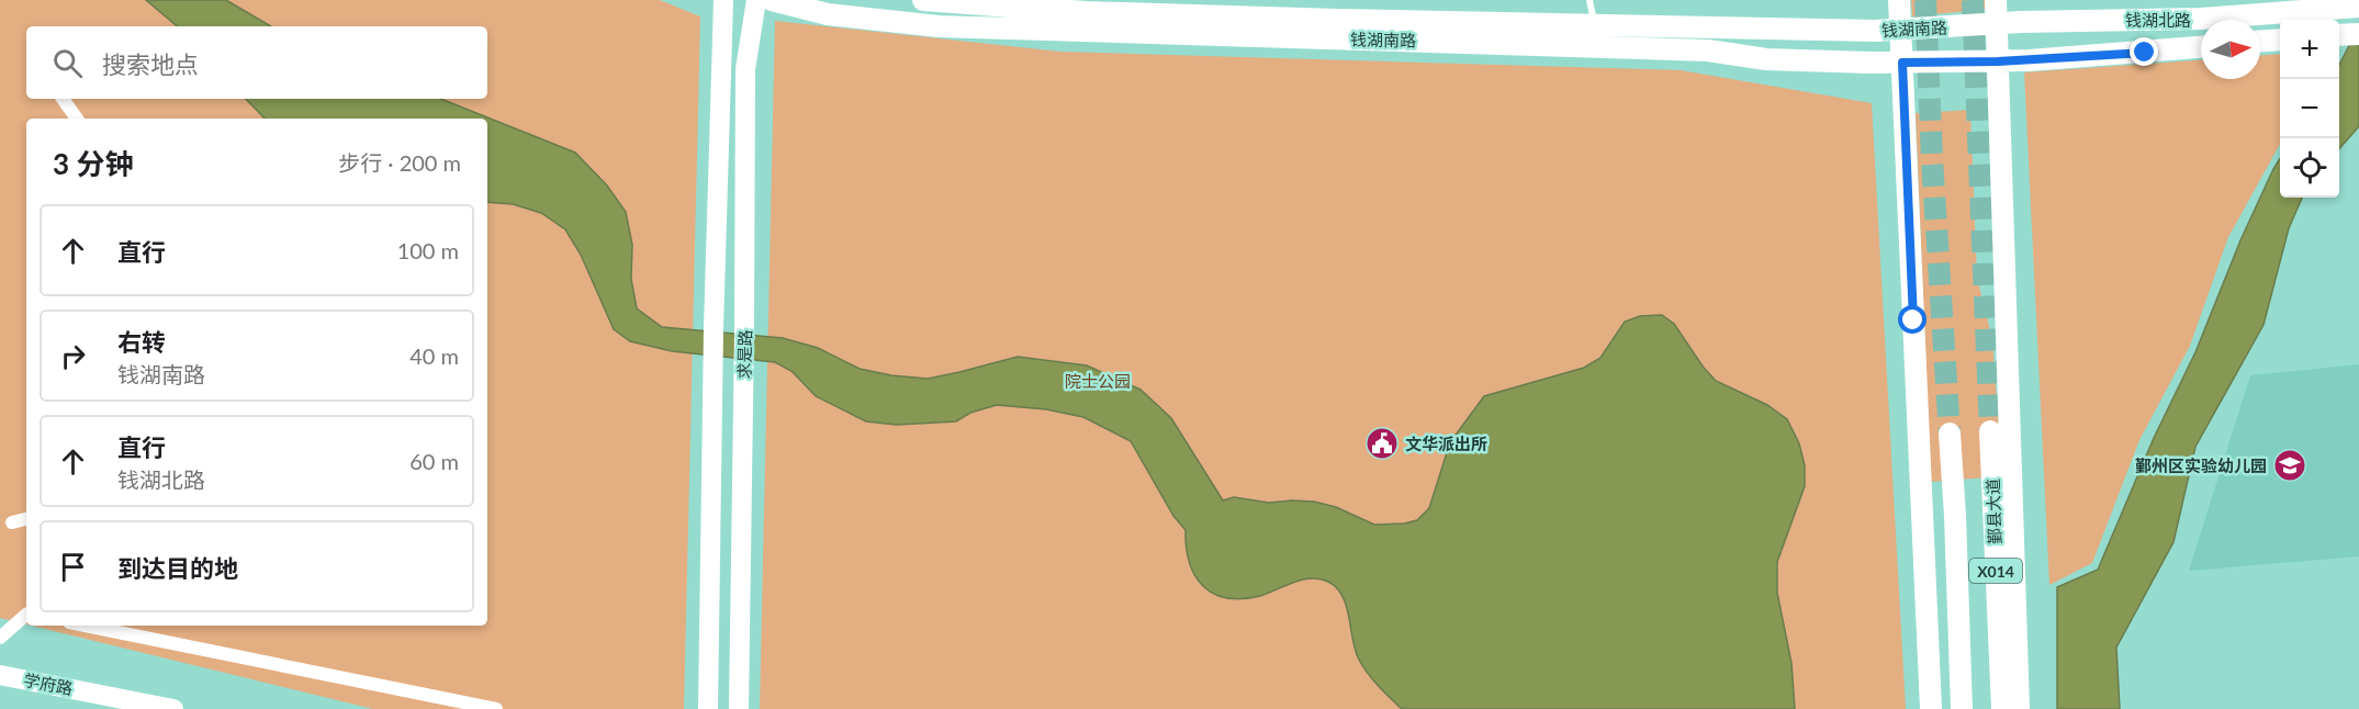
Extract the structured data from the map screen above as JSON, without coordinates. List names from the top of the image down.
{
  "streets": {
    "main road": [
      "钱湖北路",
      "钱湖南路",
      "鄞县大道",
      "X014"
    ],
    "street": ["求是路", "学府路"]
  },
  "crossings": [
    ["钱湖北路", "钱湖南路"]
  ],
  "parks": ["院士公园"],
  "places": {
    "public building": ["文华派出所"],
    "school or university": ["鄞州区实验幼儿园"]
  },
  "north": "right",
  "page": {
    "map_buttons": ["+", "−"],
    "search": "搜索地点",
    "heading": ["3 分钟", "步行 · 200 m"],
    "list": [
      ["直行", "100 m"],
      ["右转", "钱湖南路", "40 m"],
      ["直行", "钱湖北路", "60 m"],
      "到达目的地"
    ]
  }
}
